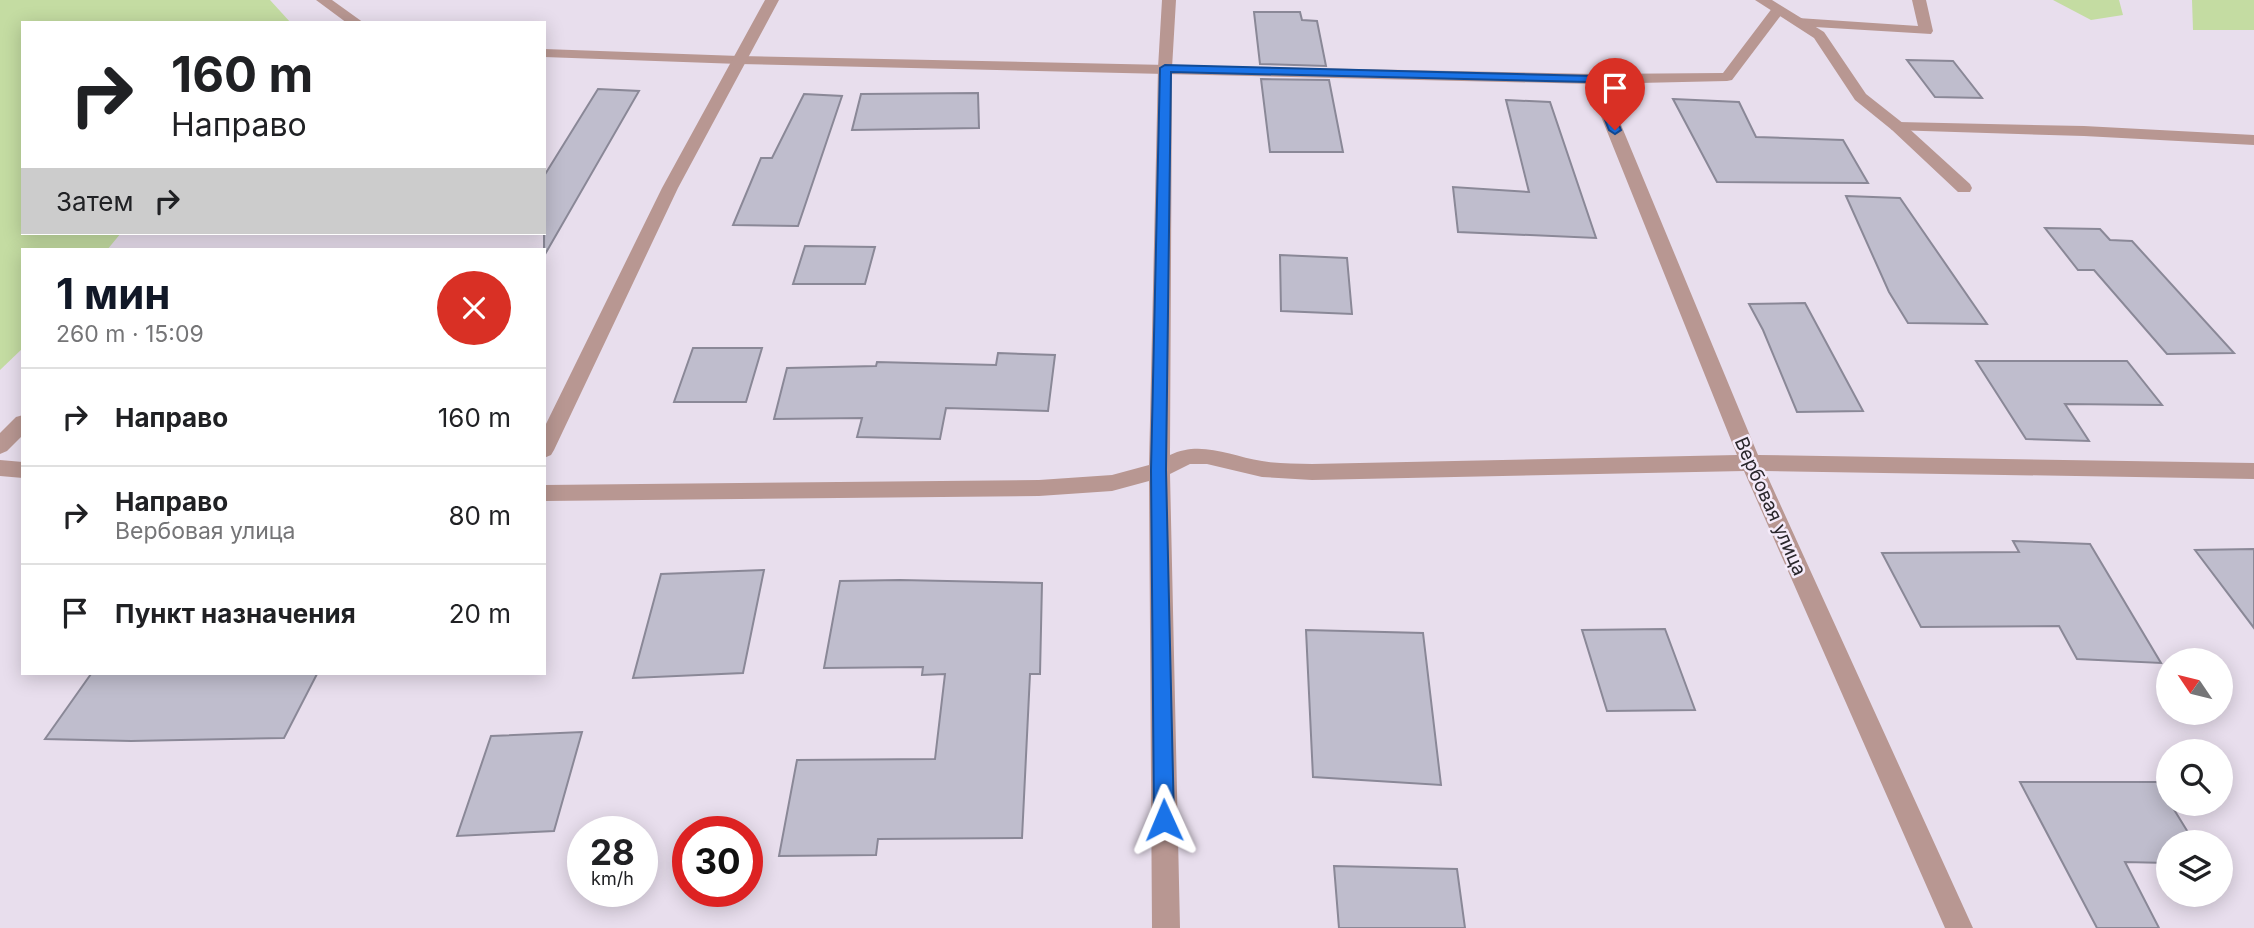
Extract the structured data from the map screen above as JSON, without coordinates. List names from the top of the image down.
{
  "streets": {
    "street": ["Вербовая улица"]
  },
  "north": "top left",
  "page": {
    "turn": ["160 m", "Направо"],
    "then": "Затем",
    "heading": ["1 мин", "260 m · 15:09"],
    "list": [
      {
        "name": "Направо",
        "value": "160 m"
      },
      {
        "name": "Направо",
        "note": "Вербовая улица",
        "value": "80 m"
      },
      {
        "name": "Пункт назначения",
        "value": "20 m"
      }
    ],
    "speed": "28 km/h",
    "limit": "30"
  }
}
